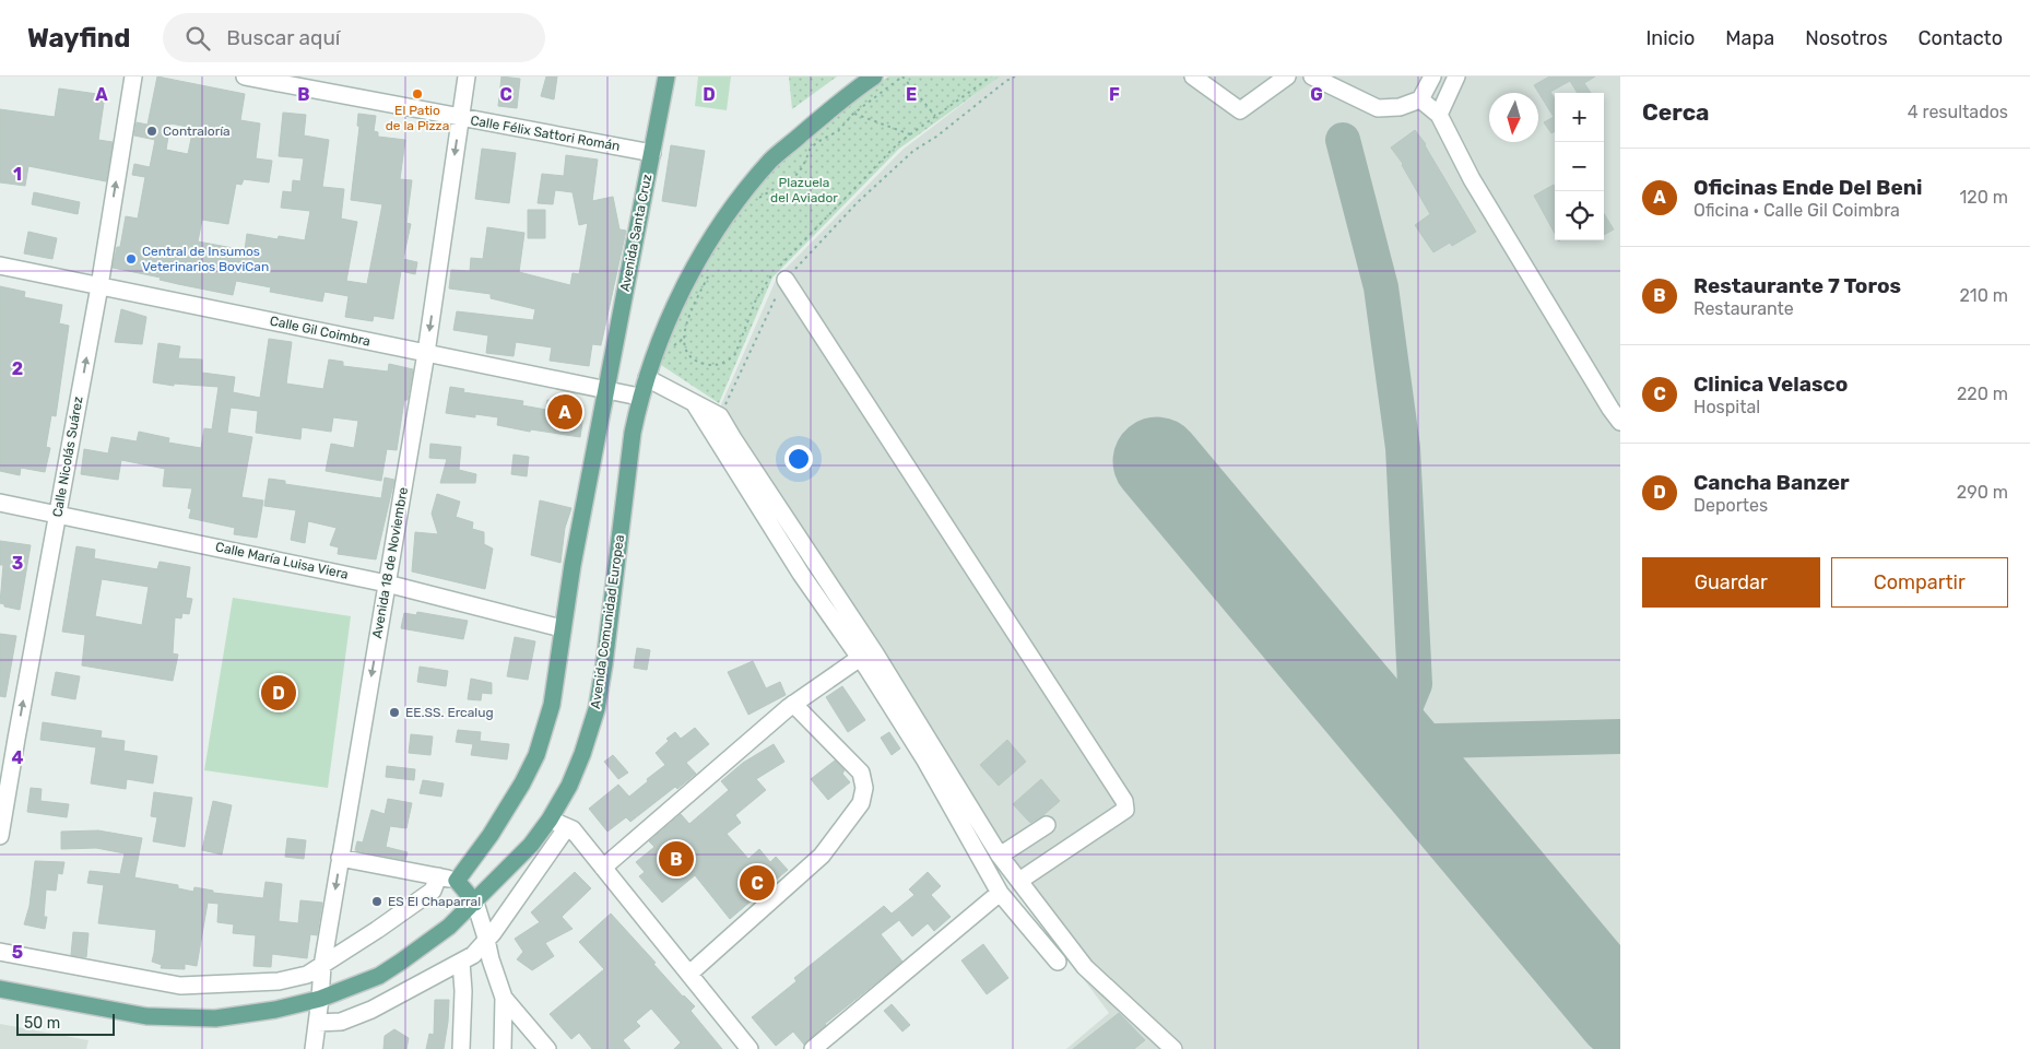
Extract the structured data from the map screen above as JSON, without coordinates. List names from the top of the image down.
{
  "streets": {
    "main road": ["Avenida Santa Cruz", "Avenida Comunidad Europea"],
    "street": [
      "Calle Félix Sattori Román",
      "Calle Gil Coimbra",
      "Calle Nicolás Suárez",
      "Calle María Luisa Viera",
      "Avenida 18 de Noviembre"
    ]
  },
  "crossings": [
    ["Calle Félix Sattori Román", "Avenida Santa Cruz"],
    ["Calle Félix Sattori Román", "Avenida 18 de Noviembre"],
    ["Avenida Santa Cruz", "Calle Gil Coimbra"],
    ["Avenida Santa Cruz", "Calle María Luisa Viera"],
    ["Calle Gil Coimbra", "Calle Nicolás Suárez"],
    ["Calle Gil Coimbra", "Avenida 18 de Noviembre"],
    ["Calle Gil Coimbra", "Avenida Comunidad Europea"],
    ["Calle Nicolás Suárez", "Calle María Luisa Viera"],
    ["Calle María Luisa Viera", "Avenida 18 de Noviembre"],
    ["Avenida 18 de Noviembre", "Avenida Comunidad Europea"]
  ],
  "one_way": ["Calle Nicolás Suárez", "Avenida 18 de Noviembre"],
  "parks": ["Plazuela del Aviador"],
  "places": [
    "El Patio de la Pizza",
    "Contraloría",
    "Central de Insumos Veterinarios BoviCan",
    "EE.SS. Ercalug",
    "ES El Chaparral"
  ],
  "scale_bar": "50 m",
  "north": "bottom",
  "page": {
    "header": "Wayfind",
    "search": "Buscar aquí",
    "nav": [
      "Inicio",
      "Mapa",
      "Nosotros",
      "Contacto"
    ],
    "heading": ["Cerca", "4 resultados"],
    "map_buttons": ["+", "−"],
    "list": [
      {
        "mark": "A",
        "name": "Oficinas Ende Del Beni",
        "note": "Oficina · Calle Gil Coimbra",
        "value": "120 m"
      },
      {
        "mark": "B",
        "name": "Restaurante 7 Toros",
        "note": "Restaurante",
        "value": "210 m"
      },
      {
        "mark": "C",
        "name": "Clinica Velasco",
        "note": "Hospital",
        "value": "220 m"
      },
      {
        "mark": "D",
        "name": "Cancha Banzer",
        "note": "Deportes",
        "value": "290 m"
      }
    ],
    "pins": [
      "A",
      "D",
      "B",
      "C"
    ],
    "buttons": ["Guardar", "Compartir"],
    "scale": "50 m"
  },
  "grid": {
    "columns": [
      "A",
      "B",
      "C",
      "D",
      "E",
      "F",
      "G"
    ],
    "rows": [
      "1",
      "2",
      "3",
      "4",
      "5"
    ]
  }
}
